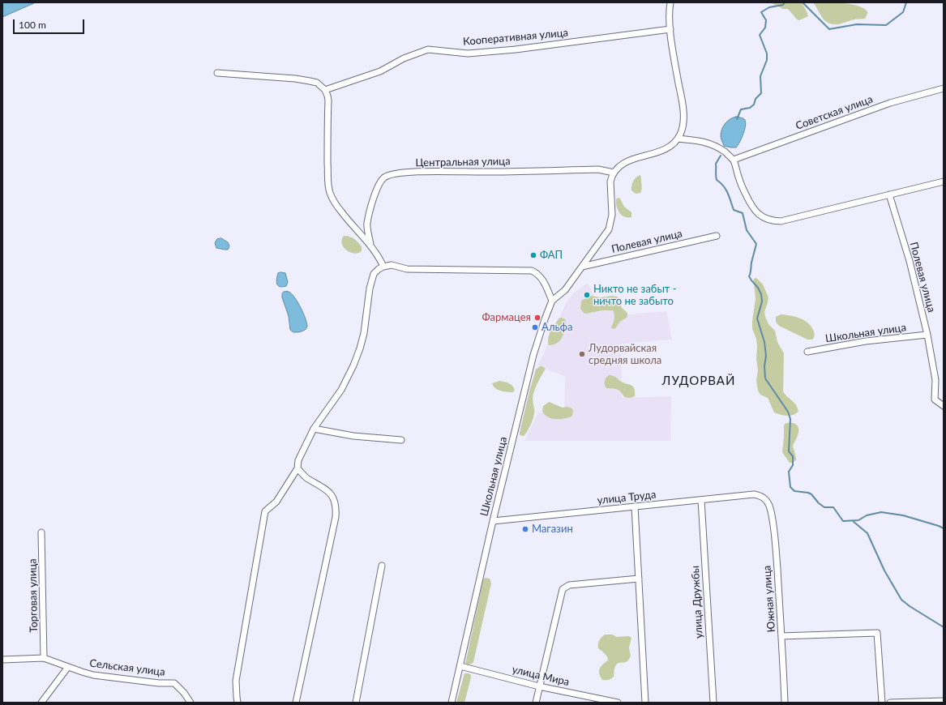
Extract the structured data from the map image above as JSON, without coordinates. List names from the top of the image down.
{
  "streets": {
    "street": [
      "Кооперативная улица",
      "Советская улица",
      "Центральная улица",
      "Полевая улица",
      "Школьная улица",
      "улица Труда",
      "Торговая улица",
      "Южная улица",
      "улица Дружбы",
      "Сельская улица",
      "улица Мира"
    ]
  },
  "crossings": [
    ["Полевая улица", "Школьная улица"],
    ["Школьная улица", "улица Труда"],
    ["Школьная улица", "улица Мира"],
    ["улица Труда", "Южная улица"],
    ["улица Труда", "улица Дружбы"],
    ["Торговая улица", "Сельская улица"]
  ],
  "districts": ["ЛУДОРВАЙ"],
  "places": [
    "ФАП",
    "Никто не забыт - ничто не забыто",
    "Фармацея",
    "Альфа",
    "Лудорвайская средняя школа",
    "Магазин"
  ],
  "scale_bar": "100 m"
}
